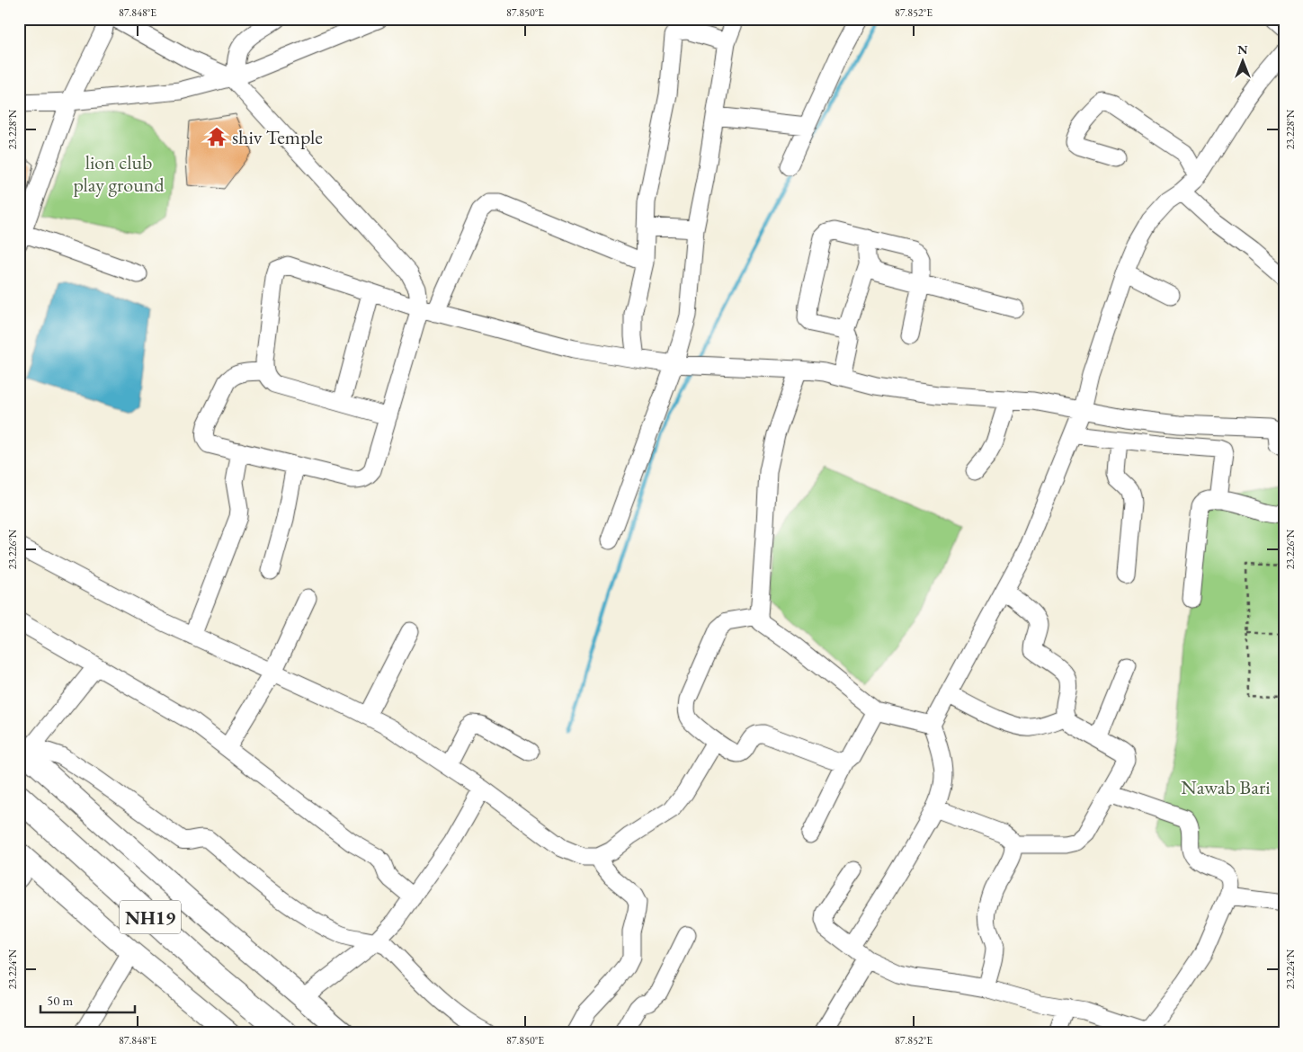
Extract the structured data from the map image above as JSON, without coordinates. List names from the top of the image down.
{
  "streets": {
    "highway": ["NH19"]
  },
  "parks": ["lion club play ground", "Nawab Bari"],
  "places": {
    "temple": ["shiv Temple"]
  },
  "scale_bar": "50 m",
  "north": "top",
  "coordinates": [
    "87.848°E",
    "87.850°E",
    "87.852°E",
    "23.228°N",
    "23.226°N",
    "23.224°N"
  ]
}
